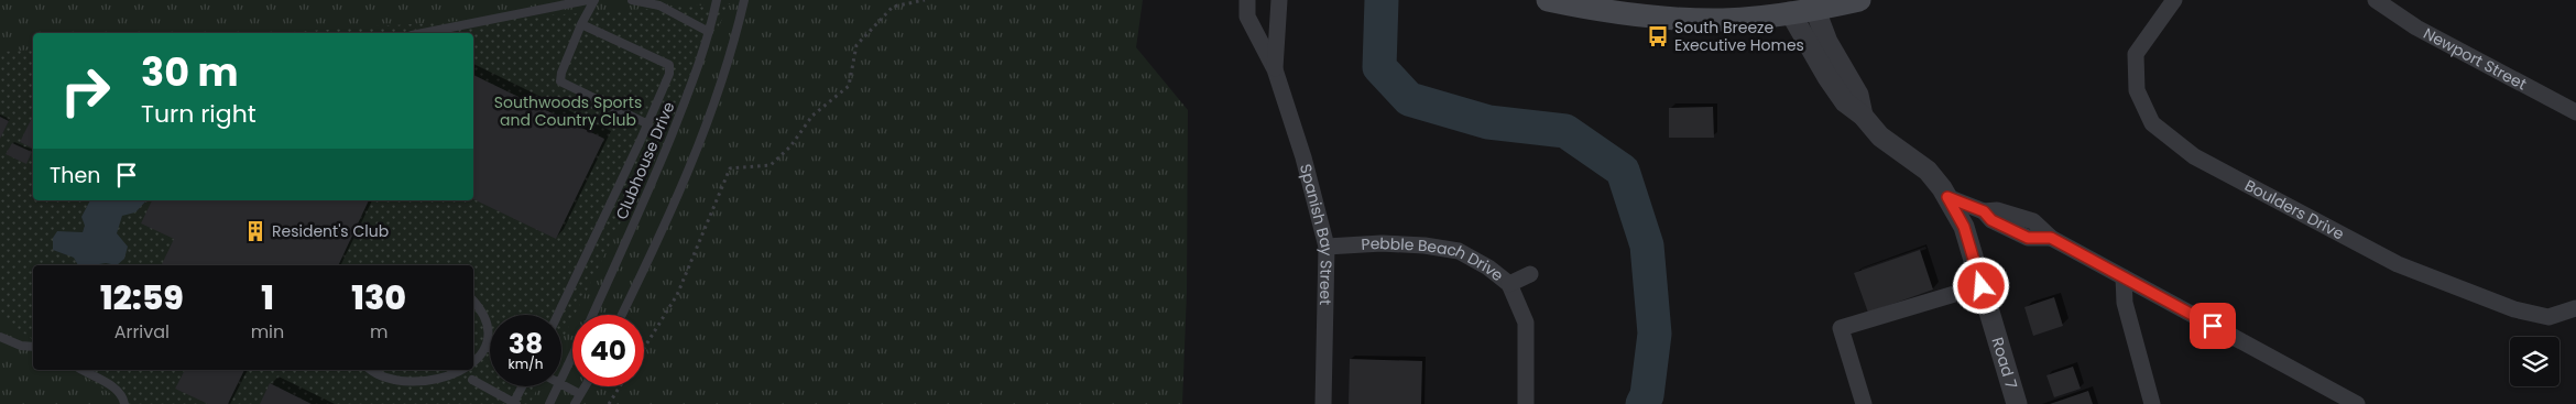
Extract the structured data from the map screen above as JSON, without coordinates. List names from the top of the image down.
{
  "streets": {
    "street": [
      "Newport Street",
      "Boulders Drive",
      "Spanish Bay Street",
      "Pebble Beach Drive",
      "Road 7"
    ],
    "lane": ["Clubhouse Drive"]
  },
  "crossings": [
    ["Spanish Bay Street", "Pebble Beach Drive"]
  ],
  "parks": ["Southwoods Sports and Country Club"],
  "places": {
    "bus stop": ["South Breeze Executive Homes"],
    "building": ["Resident's Club"]
  },
  "page": {
    "turn": ["30 m", "Turn right"],
    "then": "Then",
    "eta": [
      "12:59",
      "Arrival",
      "1",
      "min",
      "130",
      "m"
    ],
    "speed": "38 km/h",
    "limit": "40"
  }
}
